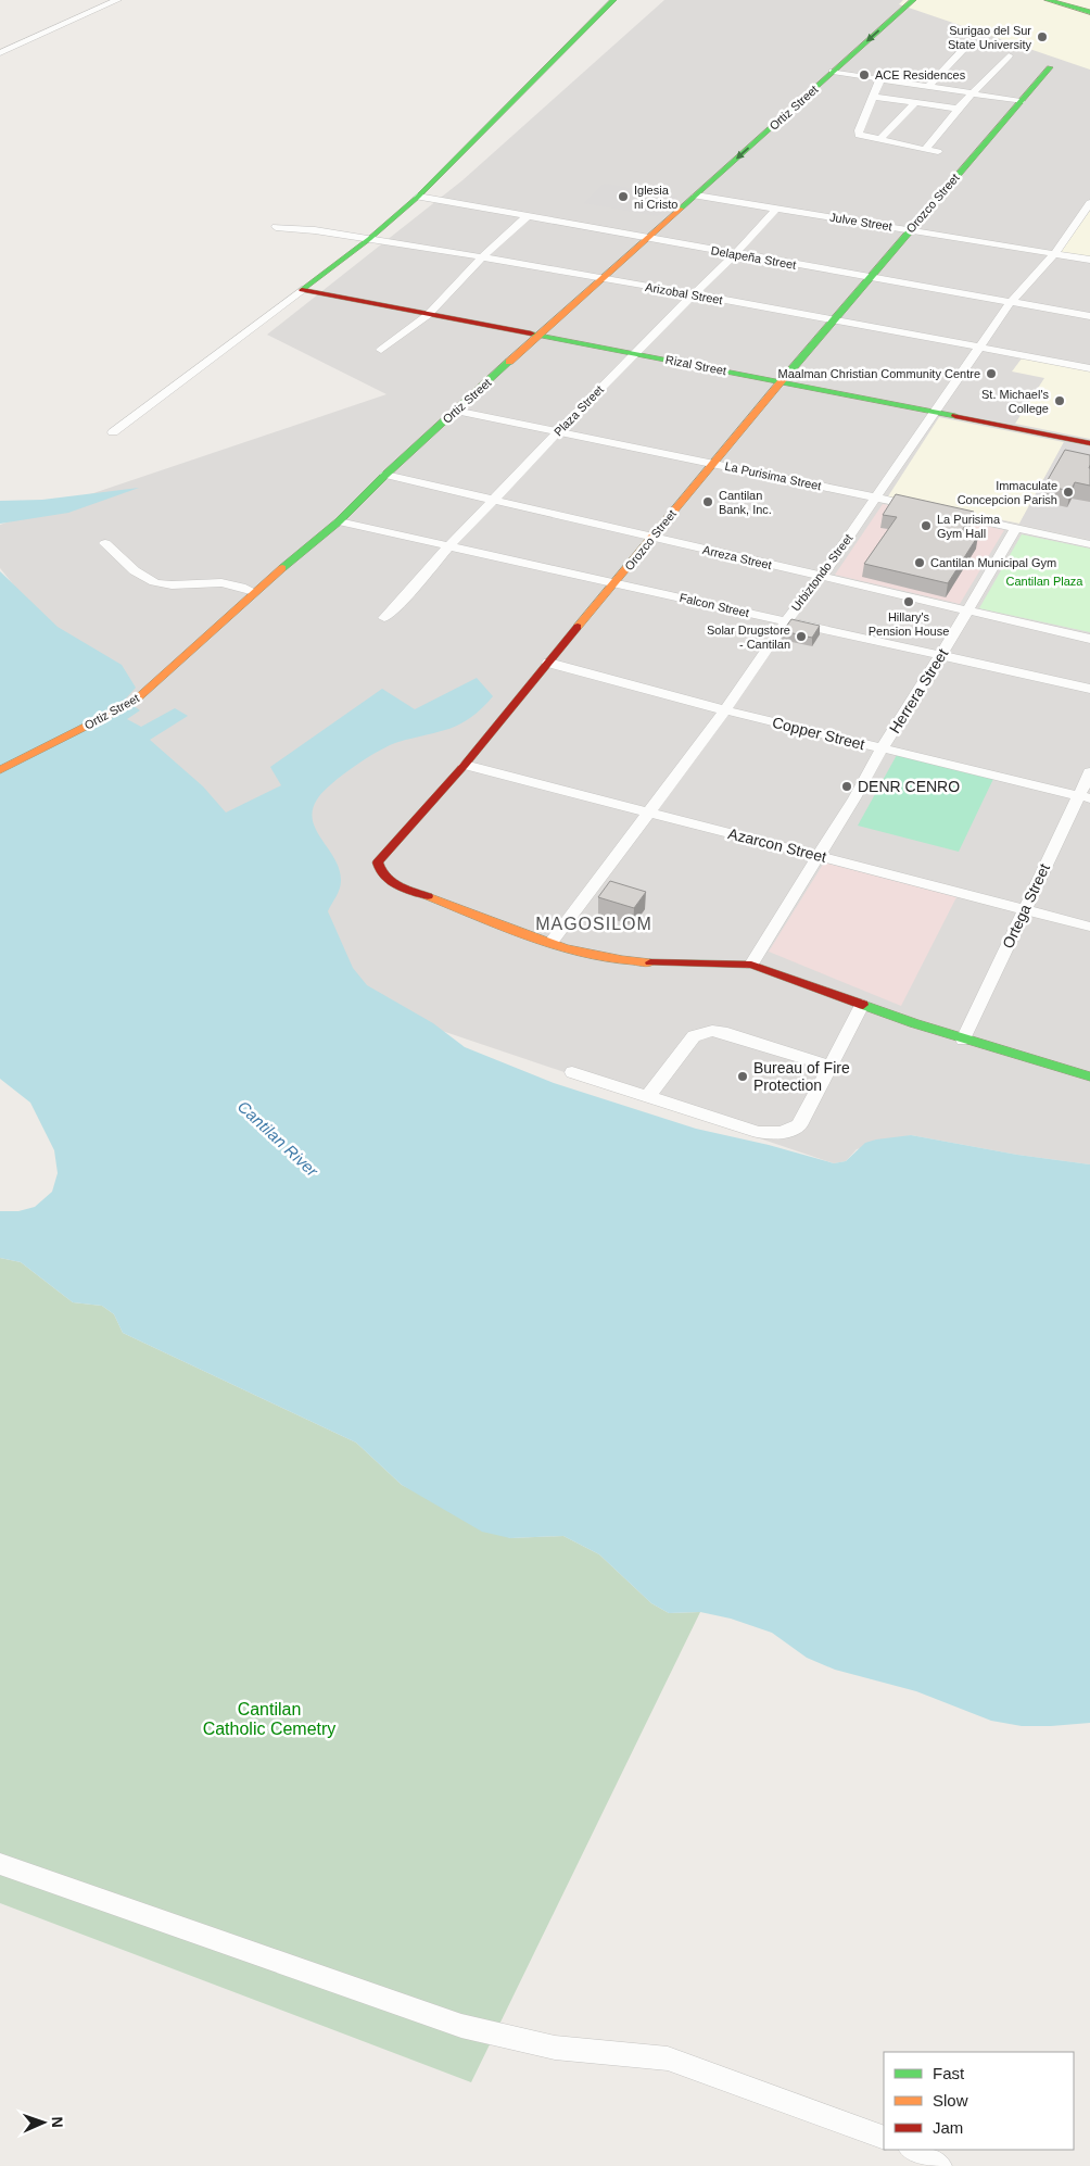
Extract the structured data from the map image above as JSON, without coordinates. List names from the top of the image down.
{
  "streets": {
    "street": [
      "Ortiz Street",
      "Orozco Street",
      "Julve Street",
      "Delapeña Street",
      "Arizobal Street",
      "Rizal Street",
      "Plaza Street",
      "La Purisima Street",
      "Arreza Street",
      "Urbiztondo Street",
      "Falcon Street",
      "Herrera Street",
      "Copper Street",
      "Azarcon Street",
      "Ortega Street"
    ]
  },
  "crossings": [
    ["Ortiz Street", "Julve Street"],
    ["Ortiz Street", "Delapeña Street"],
    ["Ortiz Street", "Arizobal Street"],
    ["Ortiz Street", "Rizal Street"],
    ["Ortiz Street", "La Purisima Street"],
    ["Ortiz Street", "Arreza Street"],
    ["Ortiz Street", "Falcon Street"],
    ["Orozco Street", "Julve Street"],
    ["Orozco Street", "Delapeña Street"],
    ["Orozco Street", "Arizobal Street"],
    ["Orozco Street", "Rizal Street"],
    ["Orozco Street", "La Purisima Street"],
    ["Orozco Street", "Arreza Street"],
    ["Orozco Street", "Urbiztondo Street"],
    ["Orozco Street", "Falcon Street"],
    ["Orozco Street", "Herrera Street"],
    ["Orozco Street", "Copper Street"],
    ["Orozco Street", "Azarcon Street"],
    ["Orozco Street", "Ortega Street"],
    ["Julve Street", "Plaza Street"],
    ["Julve Street", "Urbiztondo Street"],
    ["Delapeña Street", "Plaza Street"],
    ["Delapeña Street", "Urbiztondo Street"],
    ["Arizobal Street", "Plaza Street"],
    ["Arizobal Street", "Urbiztondo Street"],
    ["Rizal Street", "Plaza Street"],
    ["Rizal Street", "Urbiztondo Street"],
    ["Plaza Street", "La Purisima Street"],
    ["Plaza Street", "Arreza Street"],
    ["Plaza Street", "Falcon Street"],
    ["La Purisima Street", "Urbiztondo Street"],
    ["La Purisima Street", "Herrera Street"],
    ["Arreza Street", "Urbiztondo Street"],
    ["Arreza Street", "Herrera Street"],
    ["Urbiztondo Street", "Falcon Street"],
    ["Urbiztondo Street", "Copper Street"],
    ["Urbiztondo Street", "Azarcon Street"],
    ["Falcon Street", "Herrera Street"],
    ["Herrera Street", "Copper Street"],
    ["Herrera Street", "Azarcon Street"],
    ["Copper Street", "Ortega Street"],
    ["Azarcon Street", "Ortega Street"]
  ],
  "districts": ["MAGOSILOM"],
  "water": ["Cantilan River"],
  "parks": ["Cantilan Plaza", "Cantilan Catholic Cemetry"],
  "places": [
    "Surigao del Sur State University",
    "ACE Residences",
    "Iglesia ni Cristo",
    "Maalman Christian Community Centre",
    "St. Michael's College",
    "Immaculate Concepcion Parish",
    "Cantilan Bank, Inc.",
    "La Purisima Gym Hall",
    "Cantilan Municipal Gym",
    "Hillary's Pension House",
    "Solar Drugstore - Cantilan",
    "DENR CENRO",
    "Bureau of Fire Protection"
  ],
  "legend": ["Fast", "Slow", "Jam"],
  "north": "right"
}
